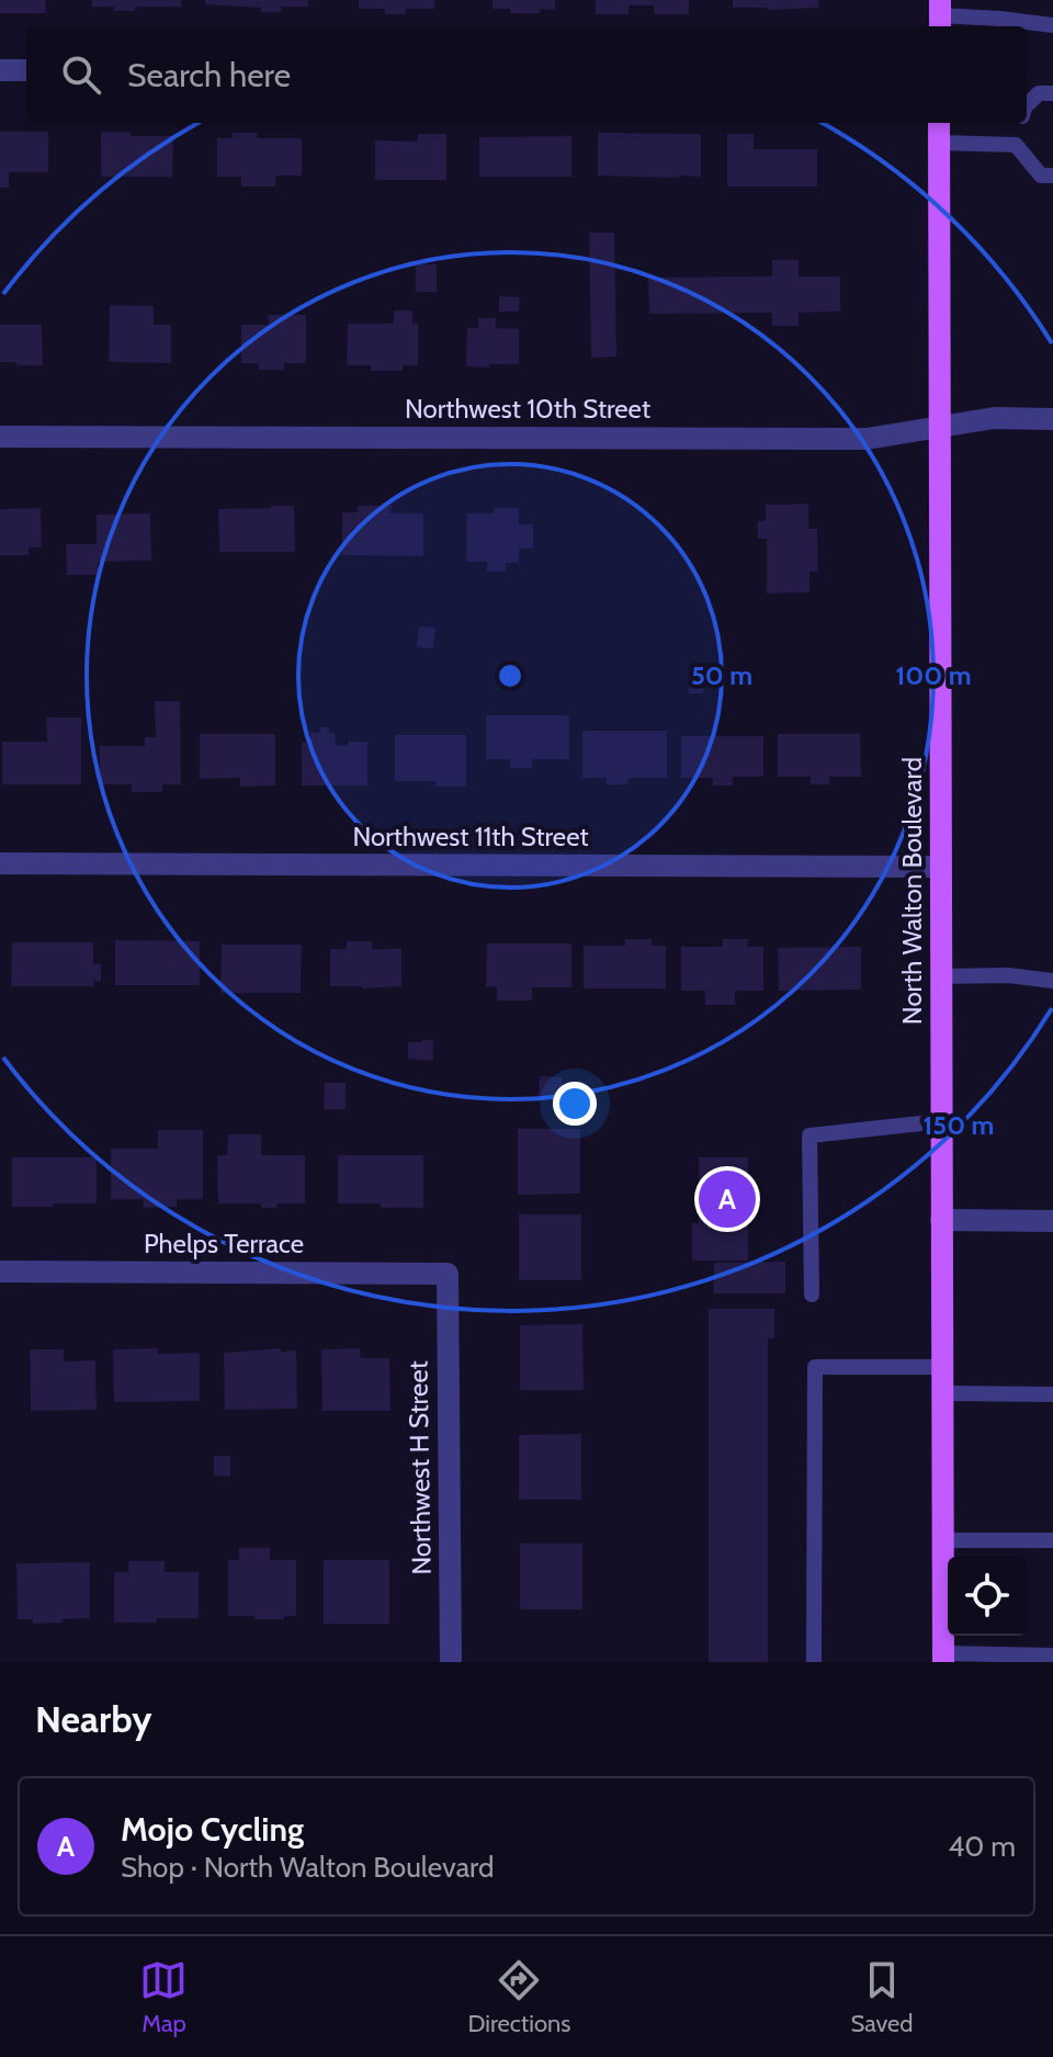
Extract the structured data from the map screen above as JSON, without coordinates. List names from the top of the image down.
{
  "streets": {
    "main road": ["North Walton Boulevard"],
    "street": [
      "Northwest 10th Street",
      "Northwest 11th Street",
      "Phelps Terrace",
      "Northwest H Street"
    ]
  },
  "crossings": [
    ["Northwest 10th Street", "North Walton Boulevard"],
    ["Northwest 11th Street", "North Walton Boulevard"],
    ["Phelps Terrace", "Northwest H Street"]
  ],
  "page": {
    "search": "Search here",
    "pins": "A",
    "heading": "Nearby",
    "list": [
      {
        "mark": "A",
        "name": "Mojo Cycling",
        "note": "Shop · North Walton Boulevard",
        "value": "40 m"
      }
    ],
    "nav": ["Map", "Directions", "Saved"]
  },
  "rings": ["50 m", "100 m", "150 m"]
}
